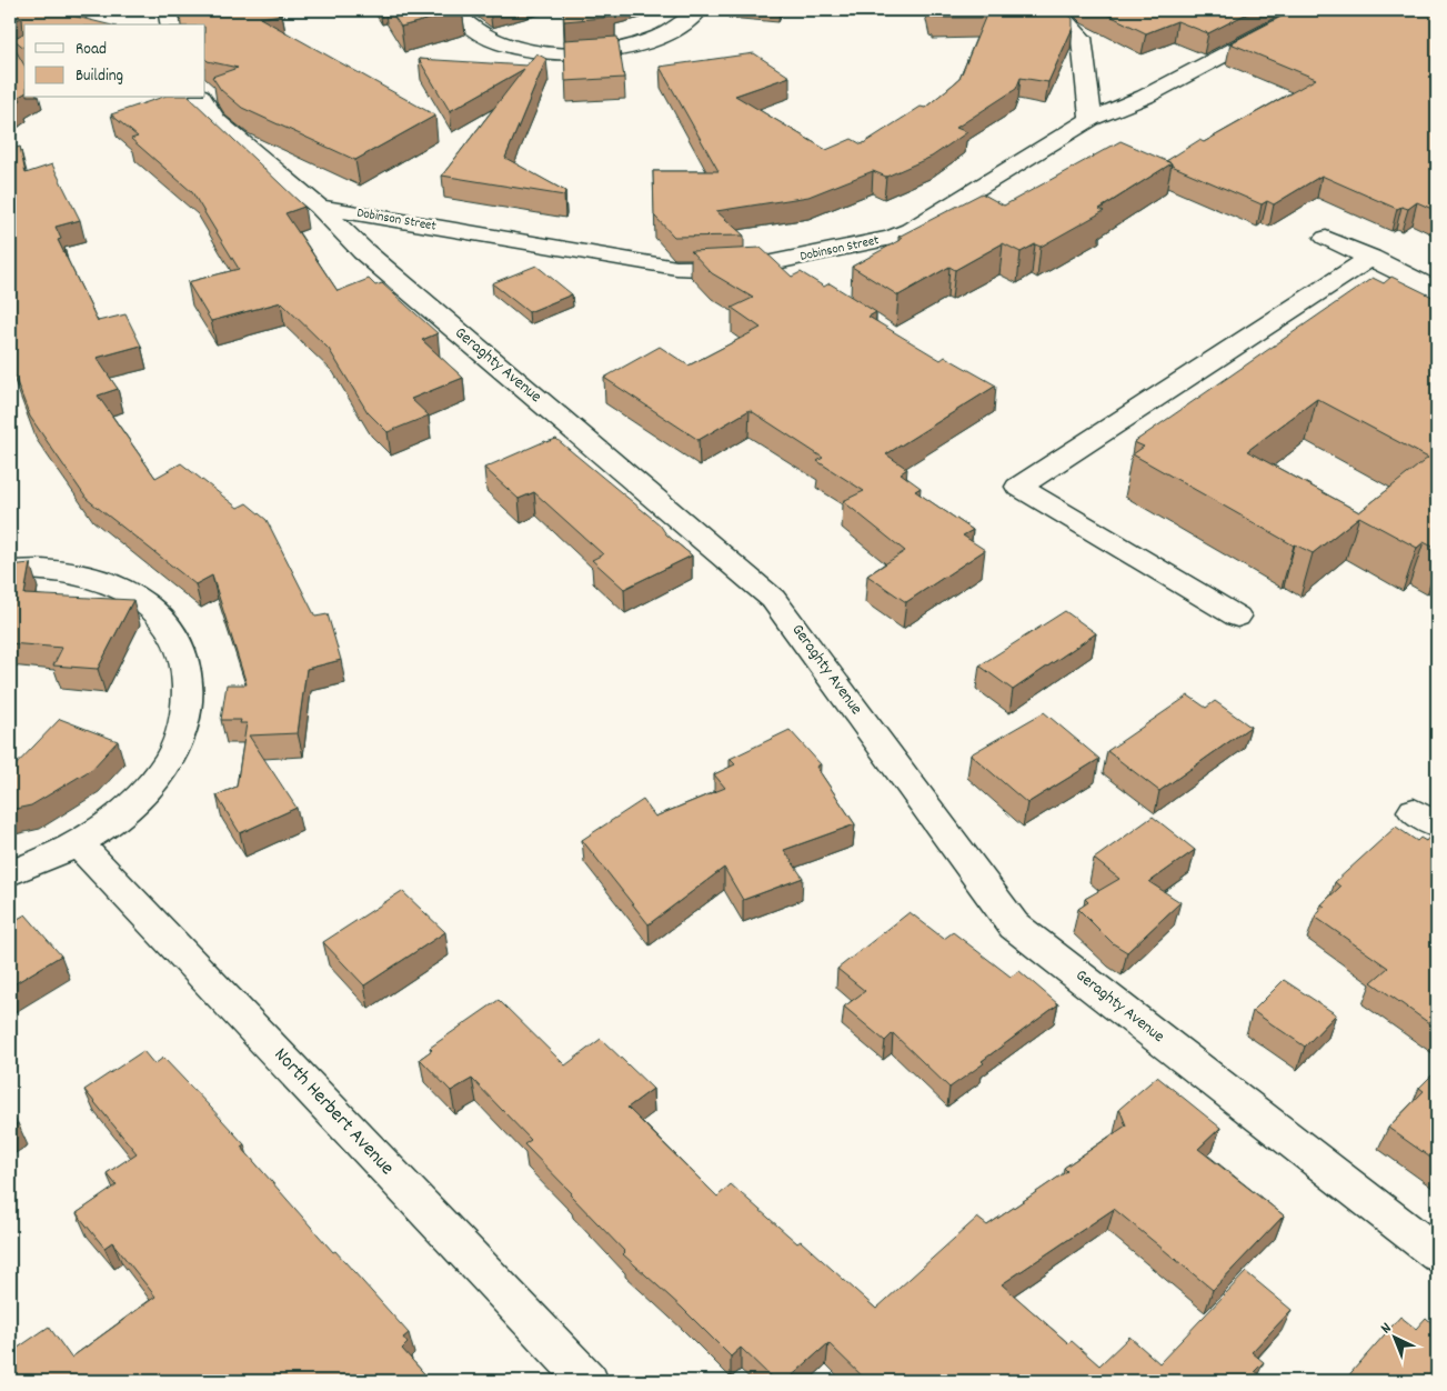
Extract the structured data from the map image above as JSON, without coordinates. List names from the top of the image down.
{
  "streets": {
    "street": ["Dobinson Street", "Geraghty Avenue", "North Herbert Avenue"]
  },
  "crossings": [
    ["Dobinson Street", "Geraghty Avenue"]
  ],
  "legend": ["Road", "Building"],
  "north": "top left"
}
